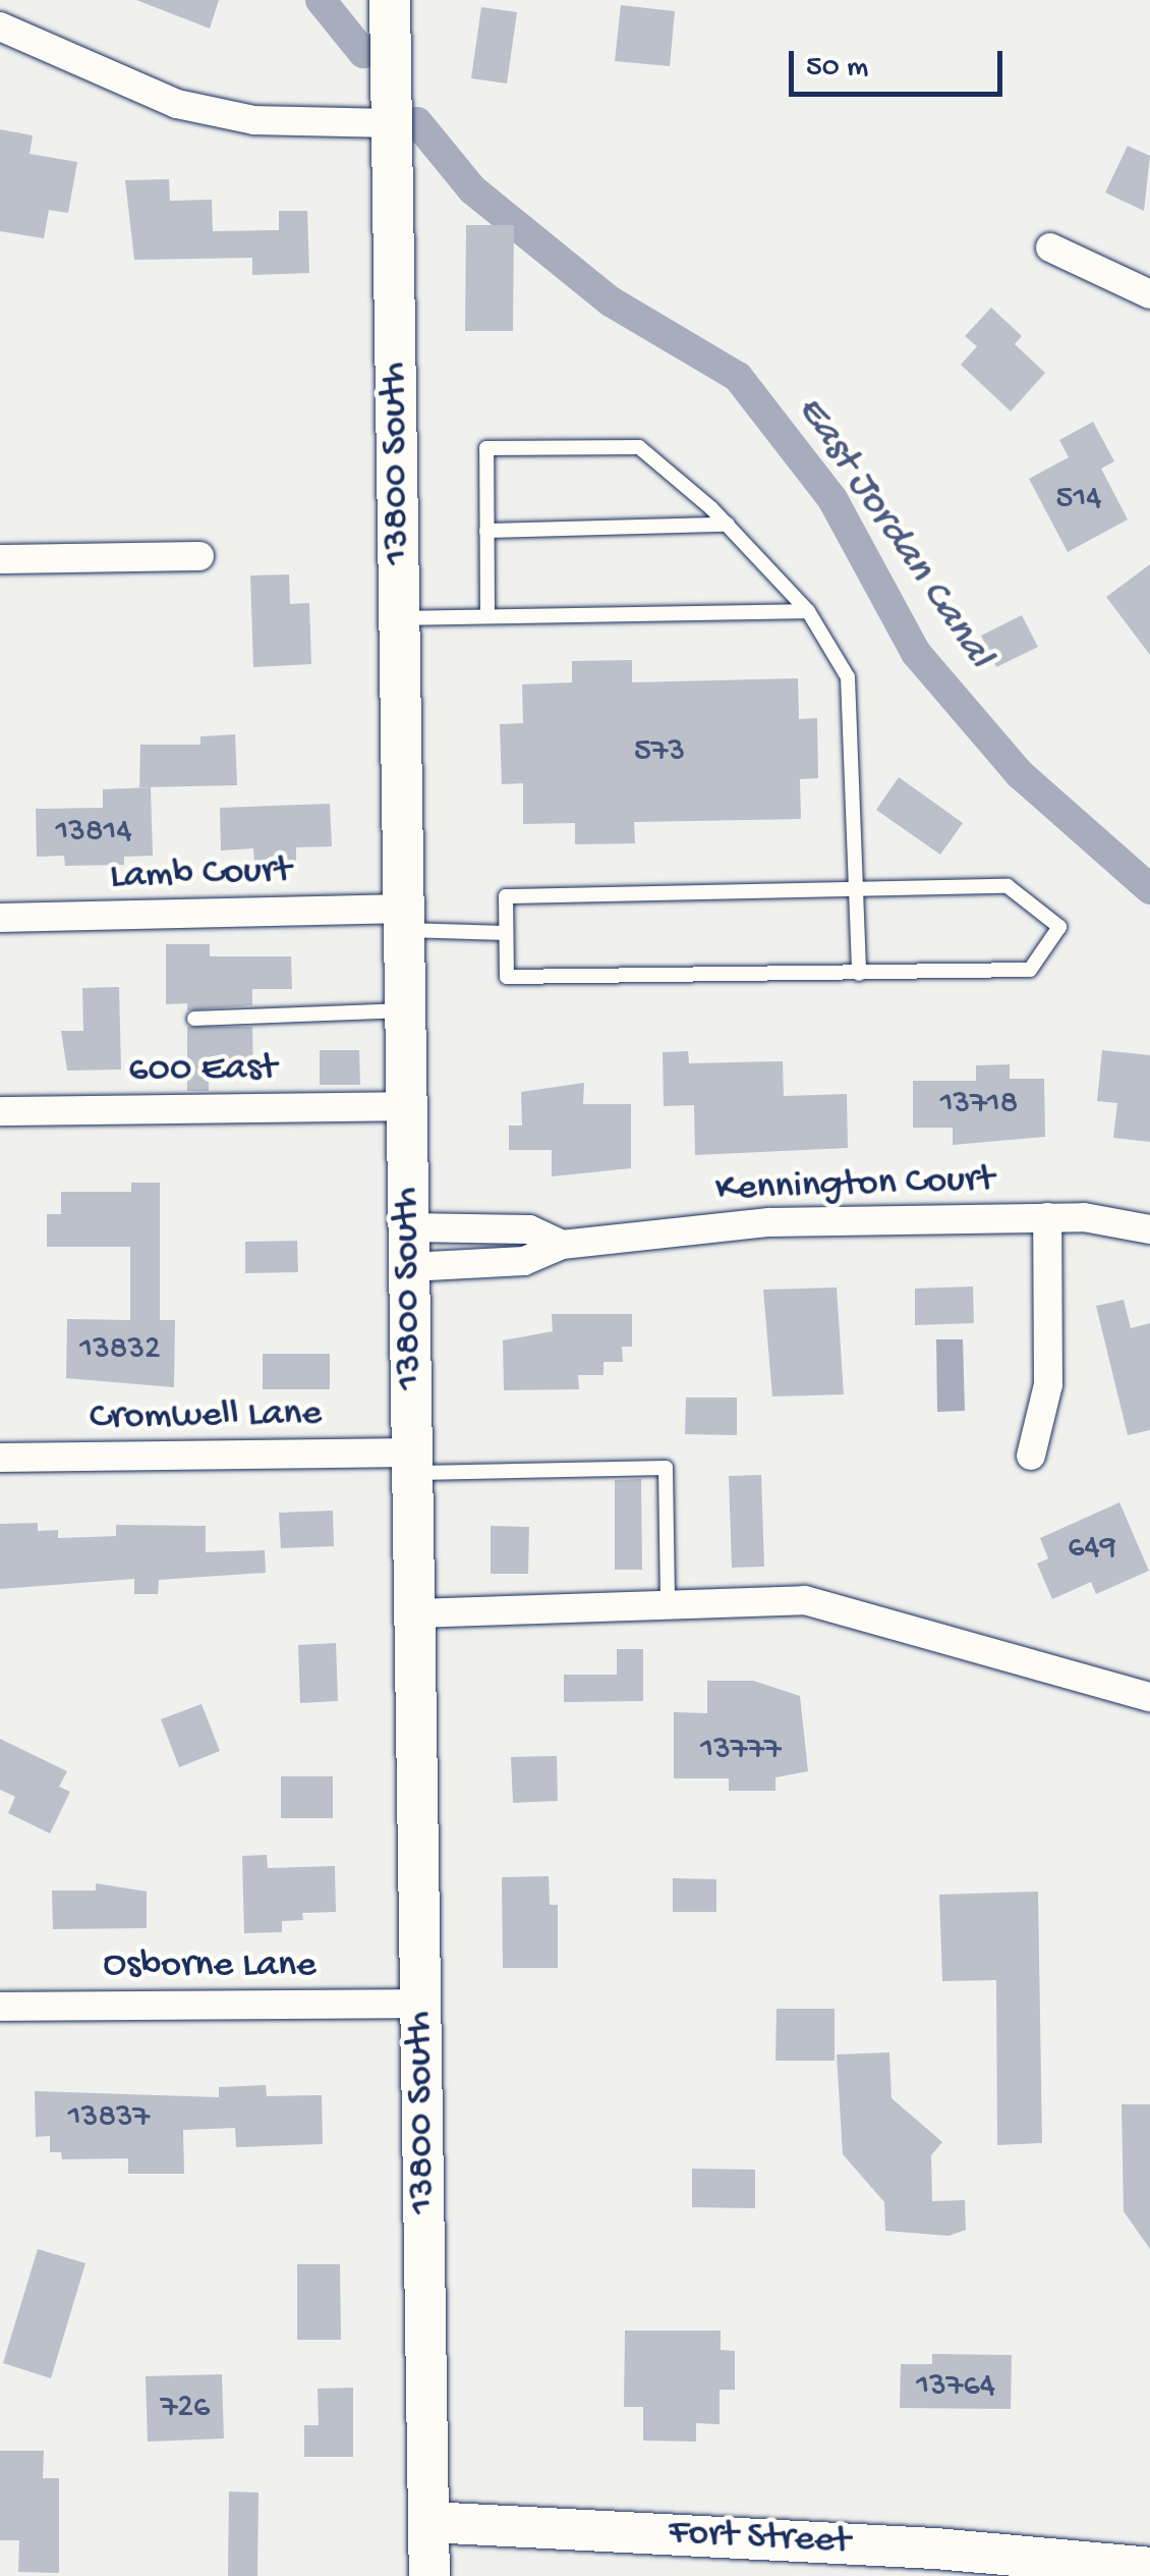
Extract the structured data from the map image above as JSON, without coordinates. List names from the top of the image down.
{
  "streets": {
    "main road": ["13800 South", "Fort Street"],
    "street": [
      "Lamb Court",
      "600 East",
      "Kennington Court",
      "Cromwell Lane",
      "Osborne Lane"
    ]
  },
  "crossings": [
    ["13800 South", "Lamb Court"],
    ["13800 South", "600 East"],
    ["13800 South", "Kennington Court"],
    ["13800 South", "Cromwell Lane"],
    ["13800 South", "Osborne Lane"],
    ["13800 South", "Fort Street"]
  ],
  "water": ["East Jordan Canal"],
  "house_numbers": [
    "514",
    "573",
    "13814",
    "13718",
    "13832",
    "649",
    "13777",
    "13837",
    "13764",
    "726"
  ],
  "scale_bar": "50 m"
}
